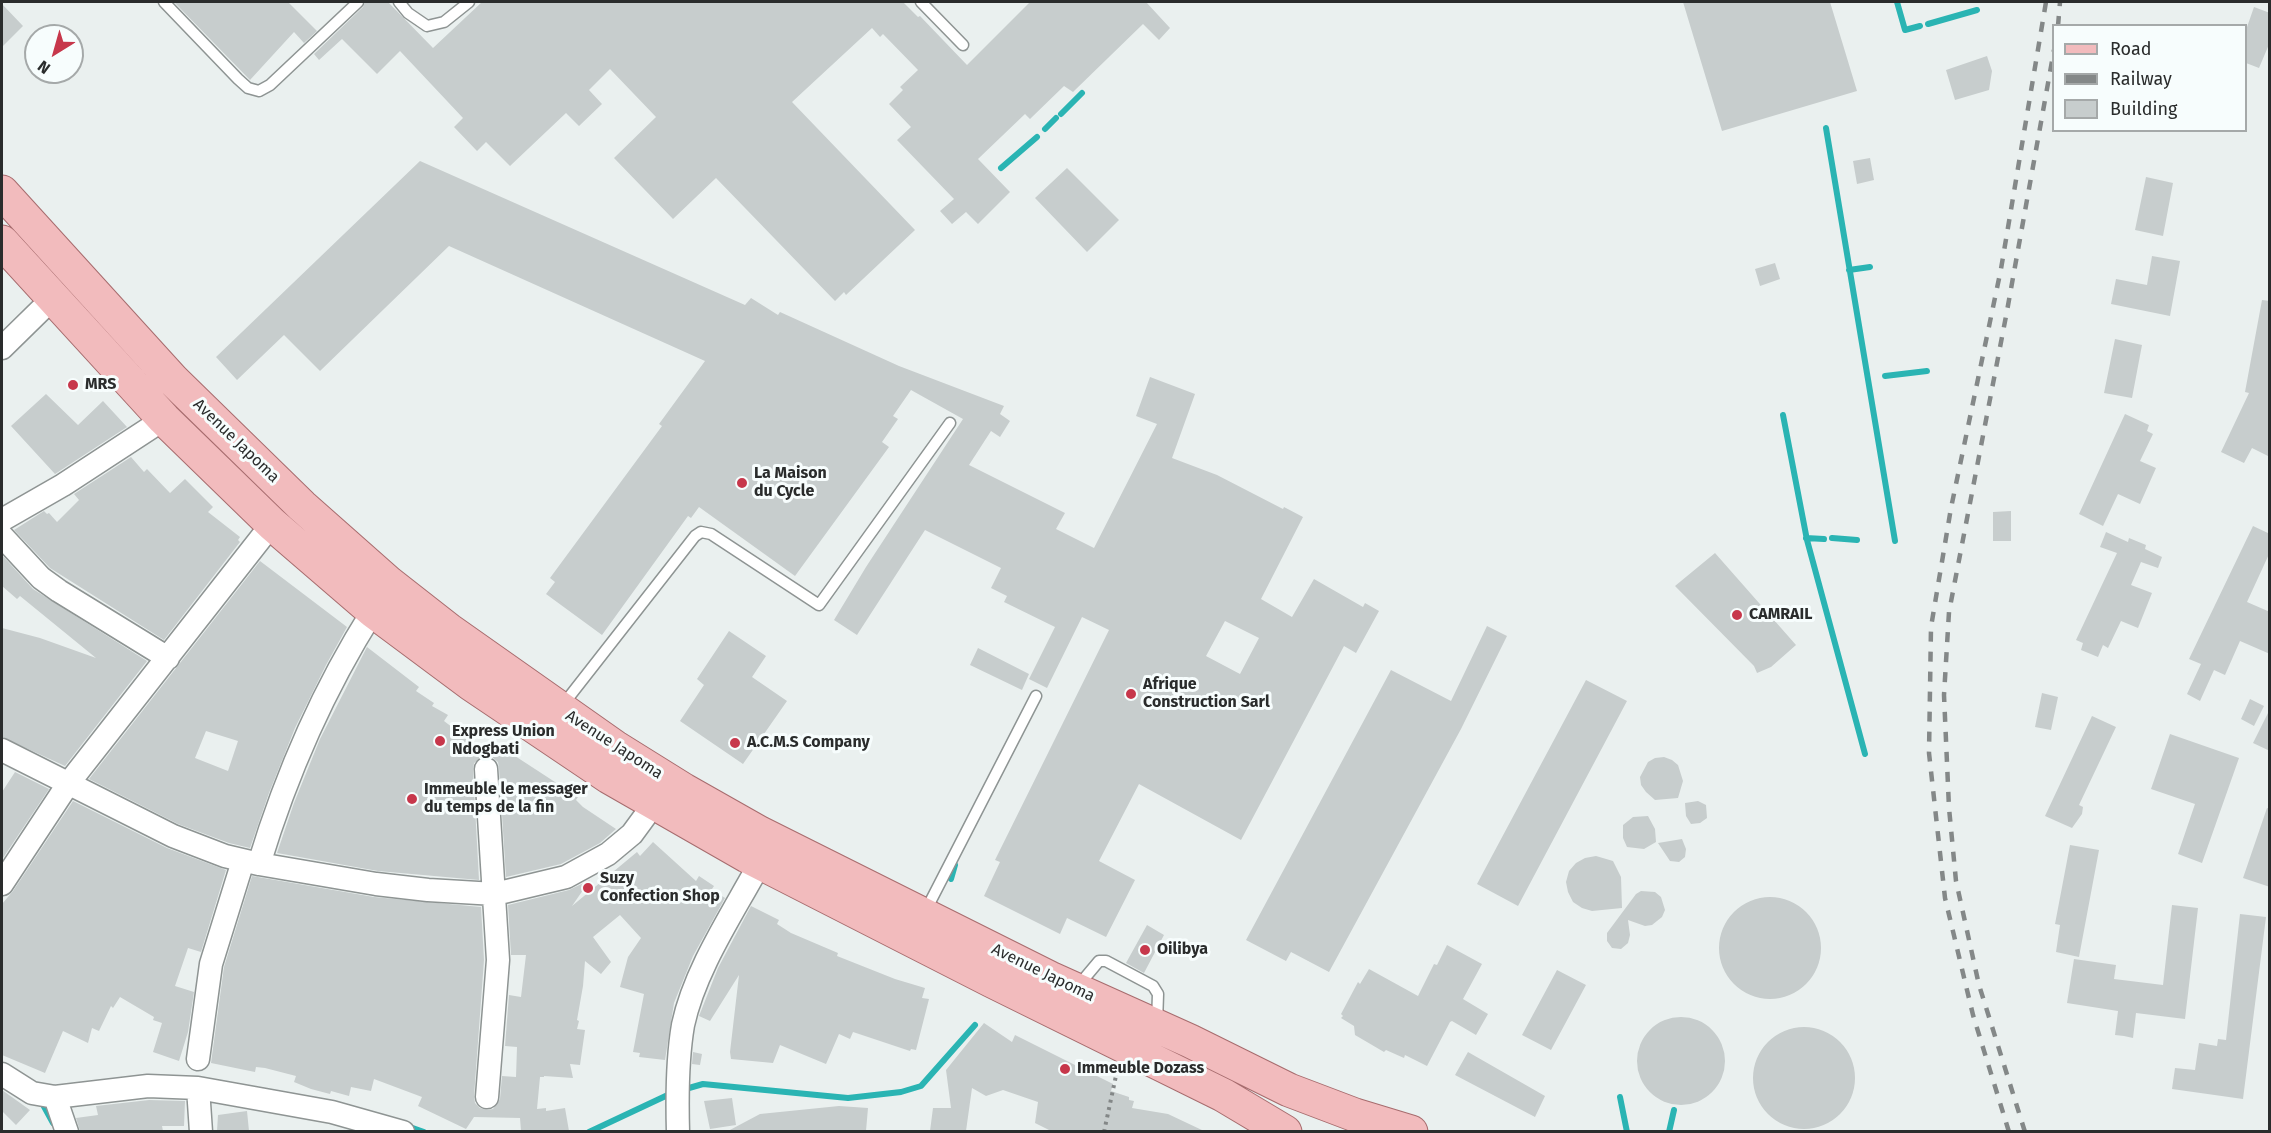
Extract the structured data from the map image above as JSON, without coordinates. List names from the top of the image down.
{
  "streets": {
    "main road": ["Avenue Japoma"]
  },
  "places": [
    "MRS",
    "La Maison du Cycle",
    "CAMRAIL",
    "Afrique Construction Sarl",
    "Express Union Ndogbati",
    "A.C.M.S Company",
    "Immeuble le messager du temps de la fin",
    "Suzy Confection Shop",
    "Oilibya",
    "Immeuble Dozass"
  ],
  "legend": ["Road", "Railway", "Building"],
  "north": "bottom left"
}
